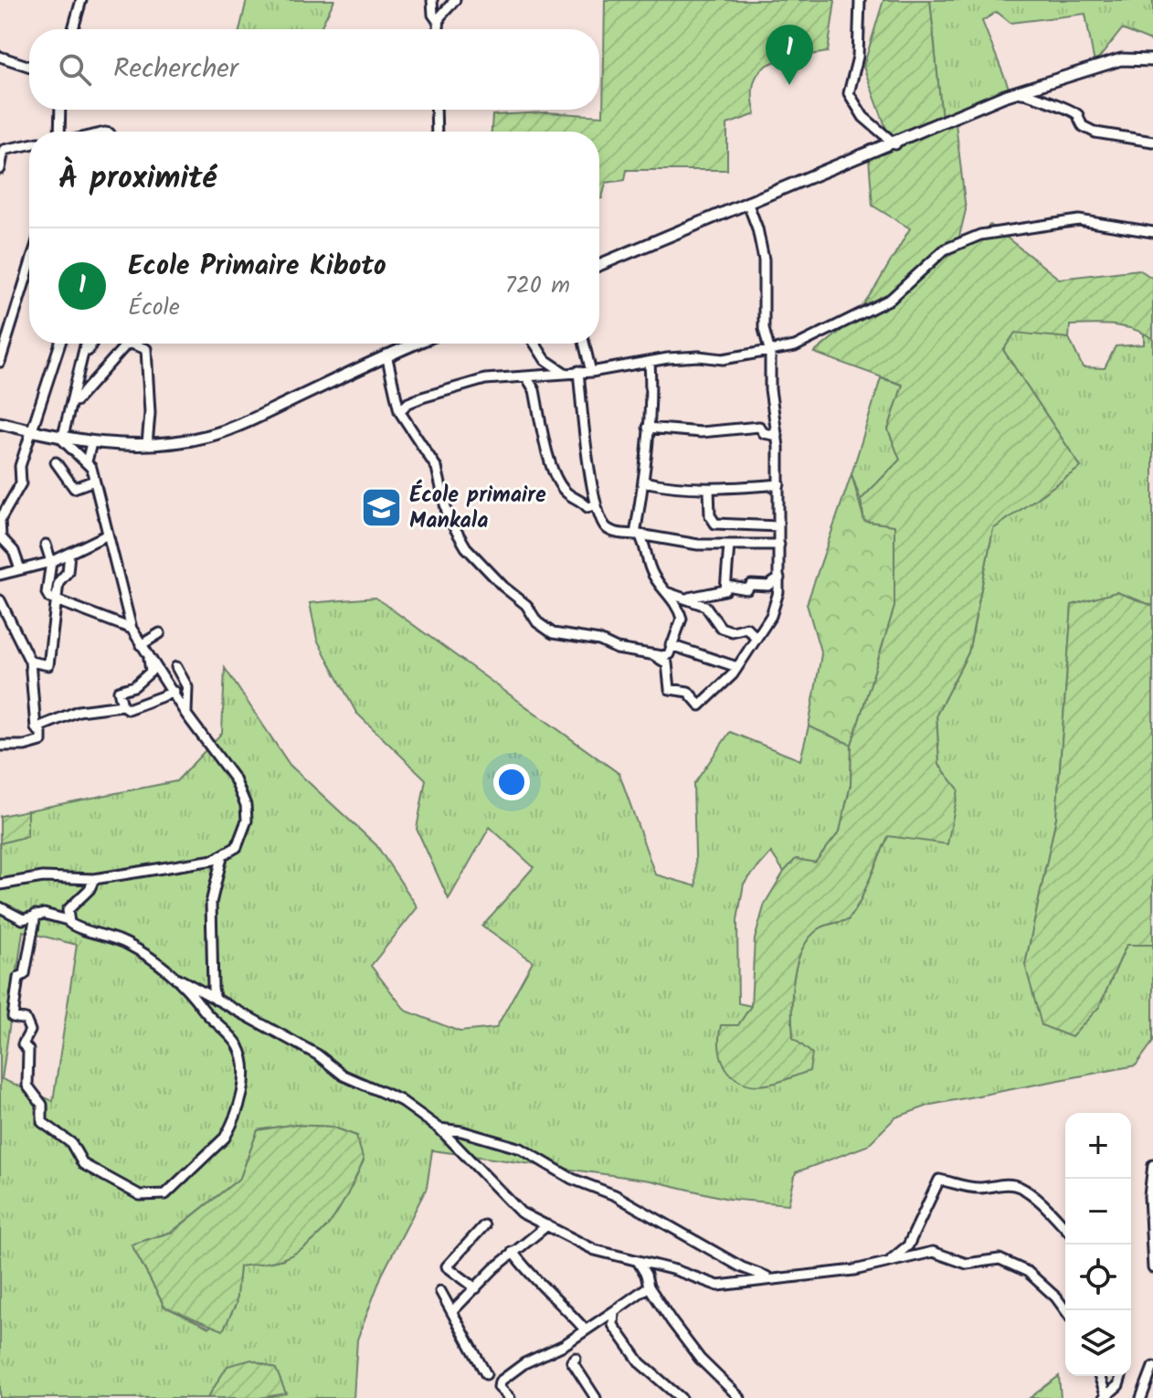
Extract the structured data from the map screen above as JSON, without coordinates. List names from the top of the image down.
{
  "places": {
    "school or university": ["École primaire Mankala"]
  },
  "page": {
    "pins": "1",
    "search": "Rechercher",
    "heading": "À proximité",
    "list": [
      {
        "mark": "1",
        "name": "Ecole Primaire Kiboto",
        "note": "École",
        "value": "720 m"
      }
    ],
    "map_buttons": ["+", "−"]
  }
}
